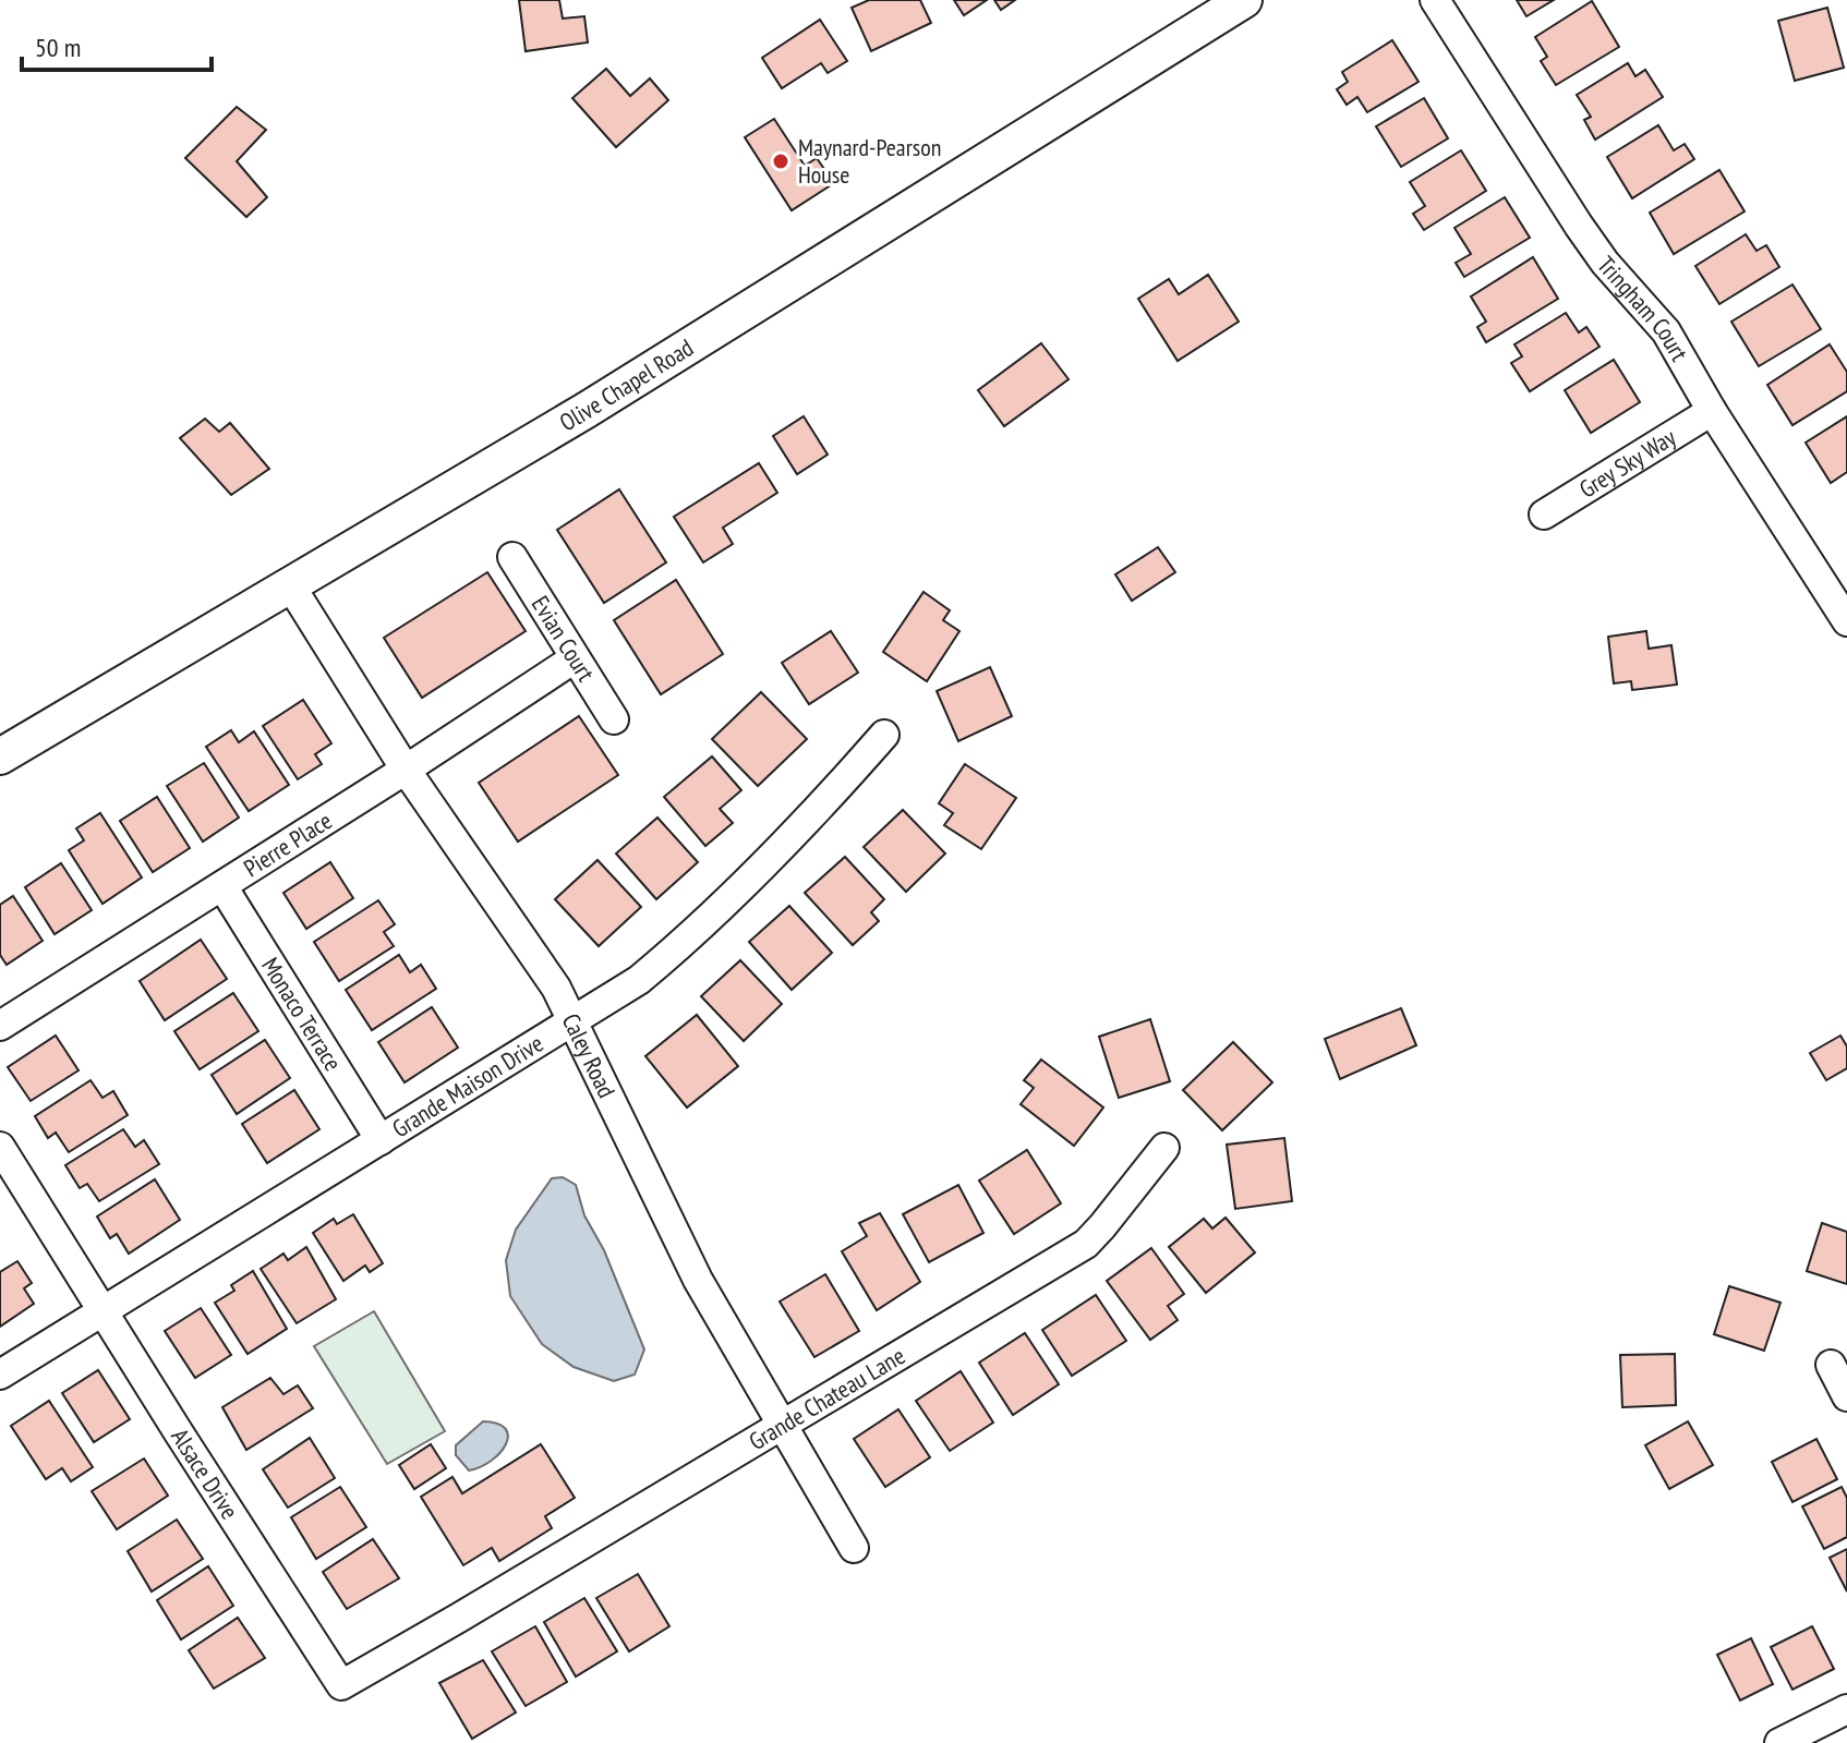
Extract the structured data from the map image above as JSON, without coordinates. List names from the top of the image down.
{
  "streets": {
    "main road": ["Olive Chapel Road"],
    "street": [
      "Tringham Court",
      "Grey Sky Way",
      "Evian Court",
      "Pierre Place",
      "Monaco Terrace",
      "Caley Road",
      "Grande Maison Drive",
      "Grande Chateau Lane",
      "Alsace Drive"
    ]
  },
  "crossings": [
    ["Tringham Court", "Grey Sky Way"],
    ["Olive Chapel Road", "Caley Road"],
    ["Evian Court", "Pierre Place"],
    ["Pierre Place", "Monaco Terrace"],
    ["Pierre Place", "Caley Road"],
    ["Monaco Terrace", "Grande Maison Drive"],
    ["Caley Road", "Grande Maison Drive"],
    ["Caley Road", "Grande Chateau Lane"],
    ["Grande Maison Drive", "Alsace Drive"],
    ["Grande Chateau Lane", "Alsace Drive"]
  ],
  "places": ["Maynard-Pearson House"],
  "scale_bar": "50 m"
}
